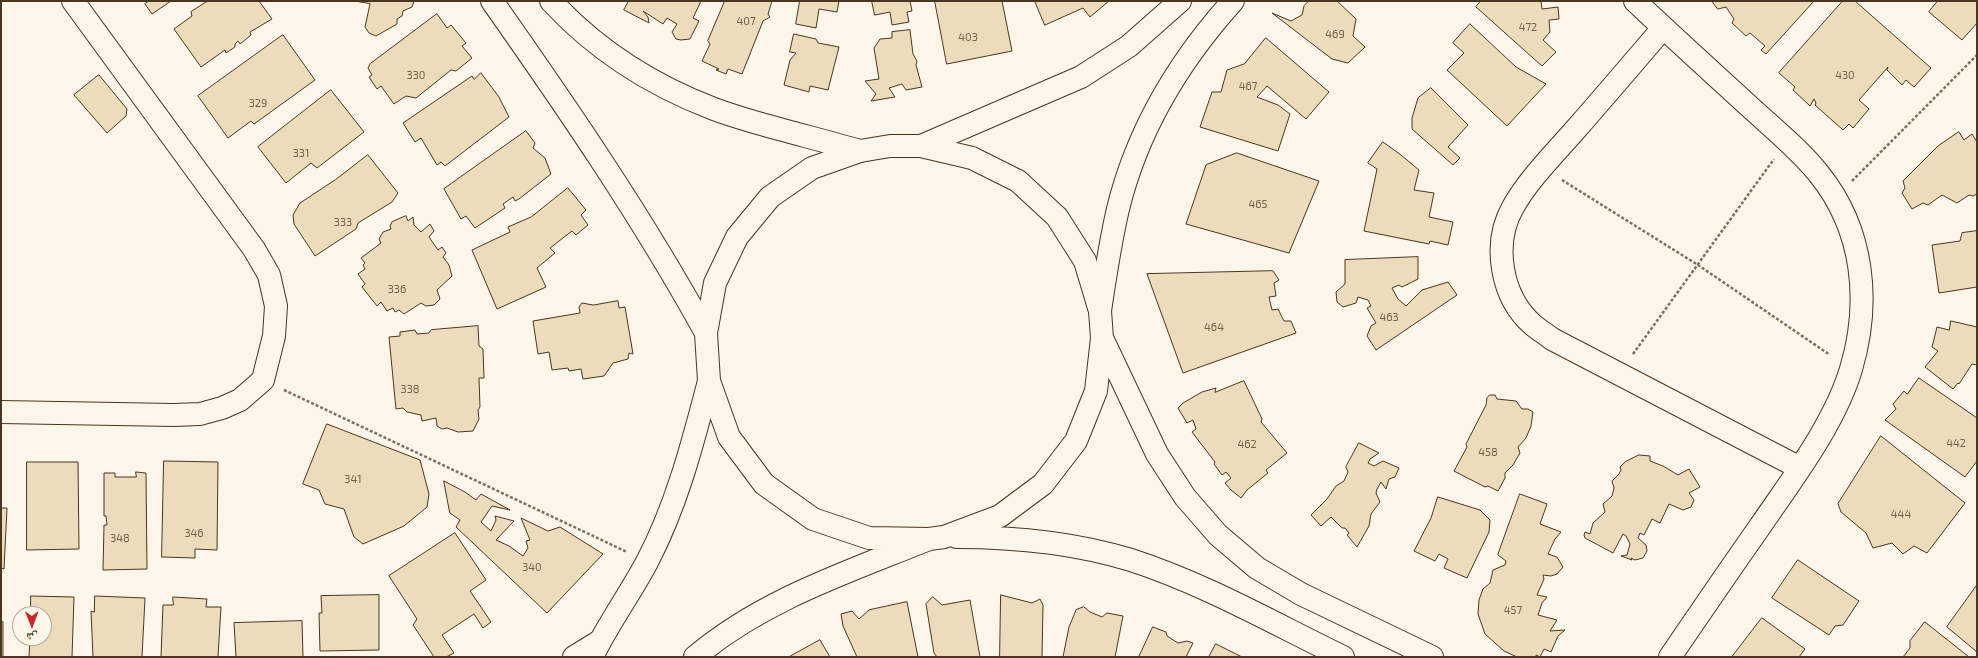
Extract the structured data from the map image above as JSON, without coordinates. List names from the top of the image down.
{
  "house_numbers": [
    "407",
    "472",
    "469",
    "403",
    "330",
    "430",
    "467",
    "329",
    "331",
    "465",
    "333",
    "336",
    "463",
    "464",
    "338",
    "442",
    "462",
    "458",
    "341",
    "444",
    "346",
    "348",
    "340",
    "457"
  ],
  "north": "bottom"
}
